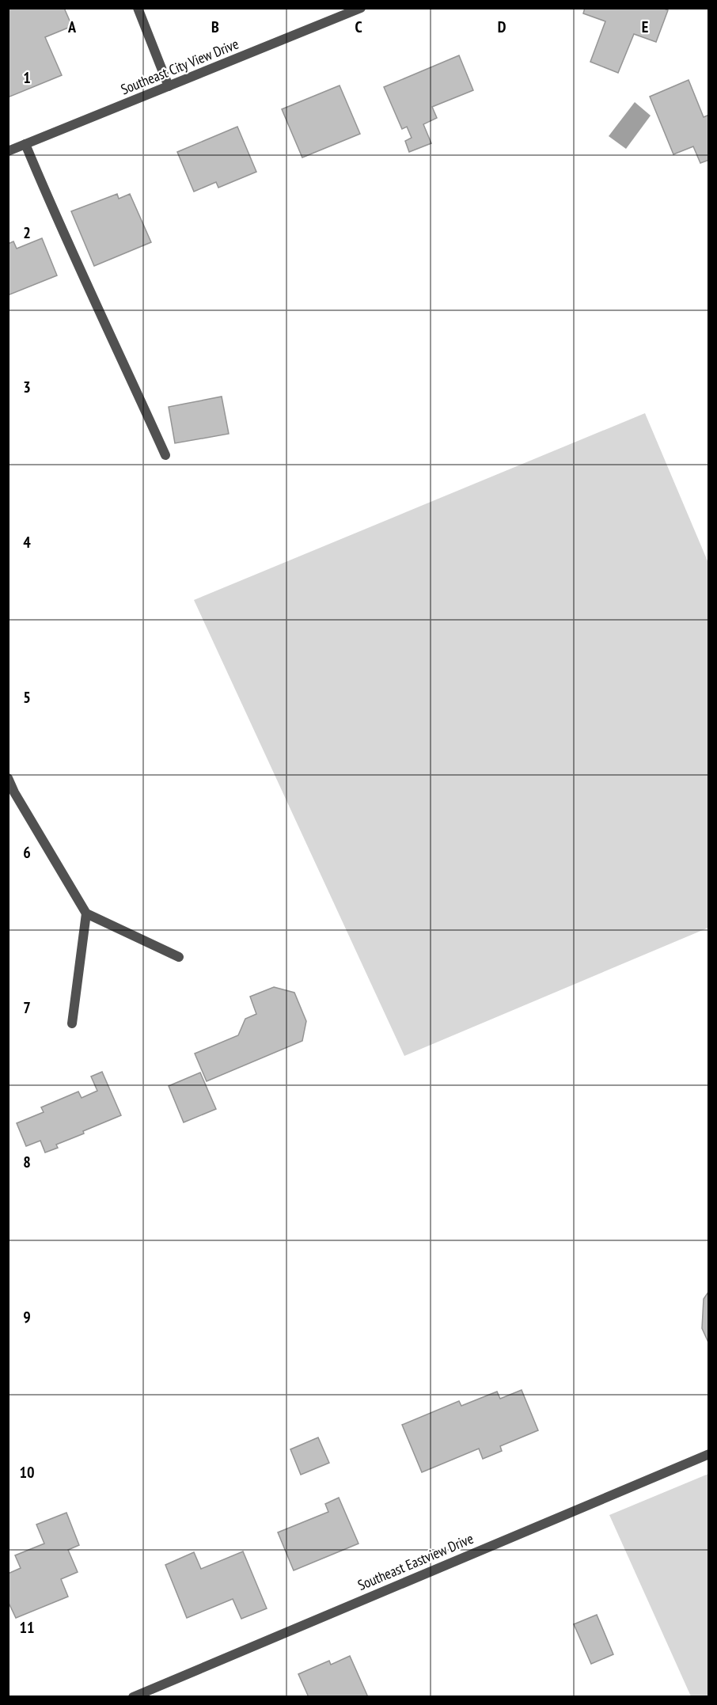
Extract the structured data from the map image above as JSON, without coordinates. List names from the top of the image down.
{
  "streets": {
    "street": ["Southeast City View Drive", "Southeast Eastview Drive"]
  },
  "grid": {
    "columns": [
      "A",
      "B",
      "C",
      "D",
      "E"
    ],
    "rows": [
      "1",
      "2",
      "3",
      "4",
      "5",
      "6",
      "7",
      "8",
      "9",
      "10",
      "11"
    ]
  }
}
